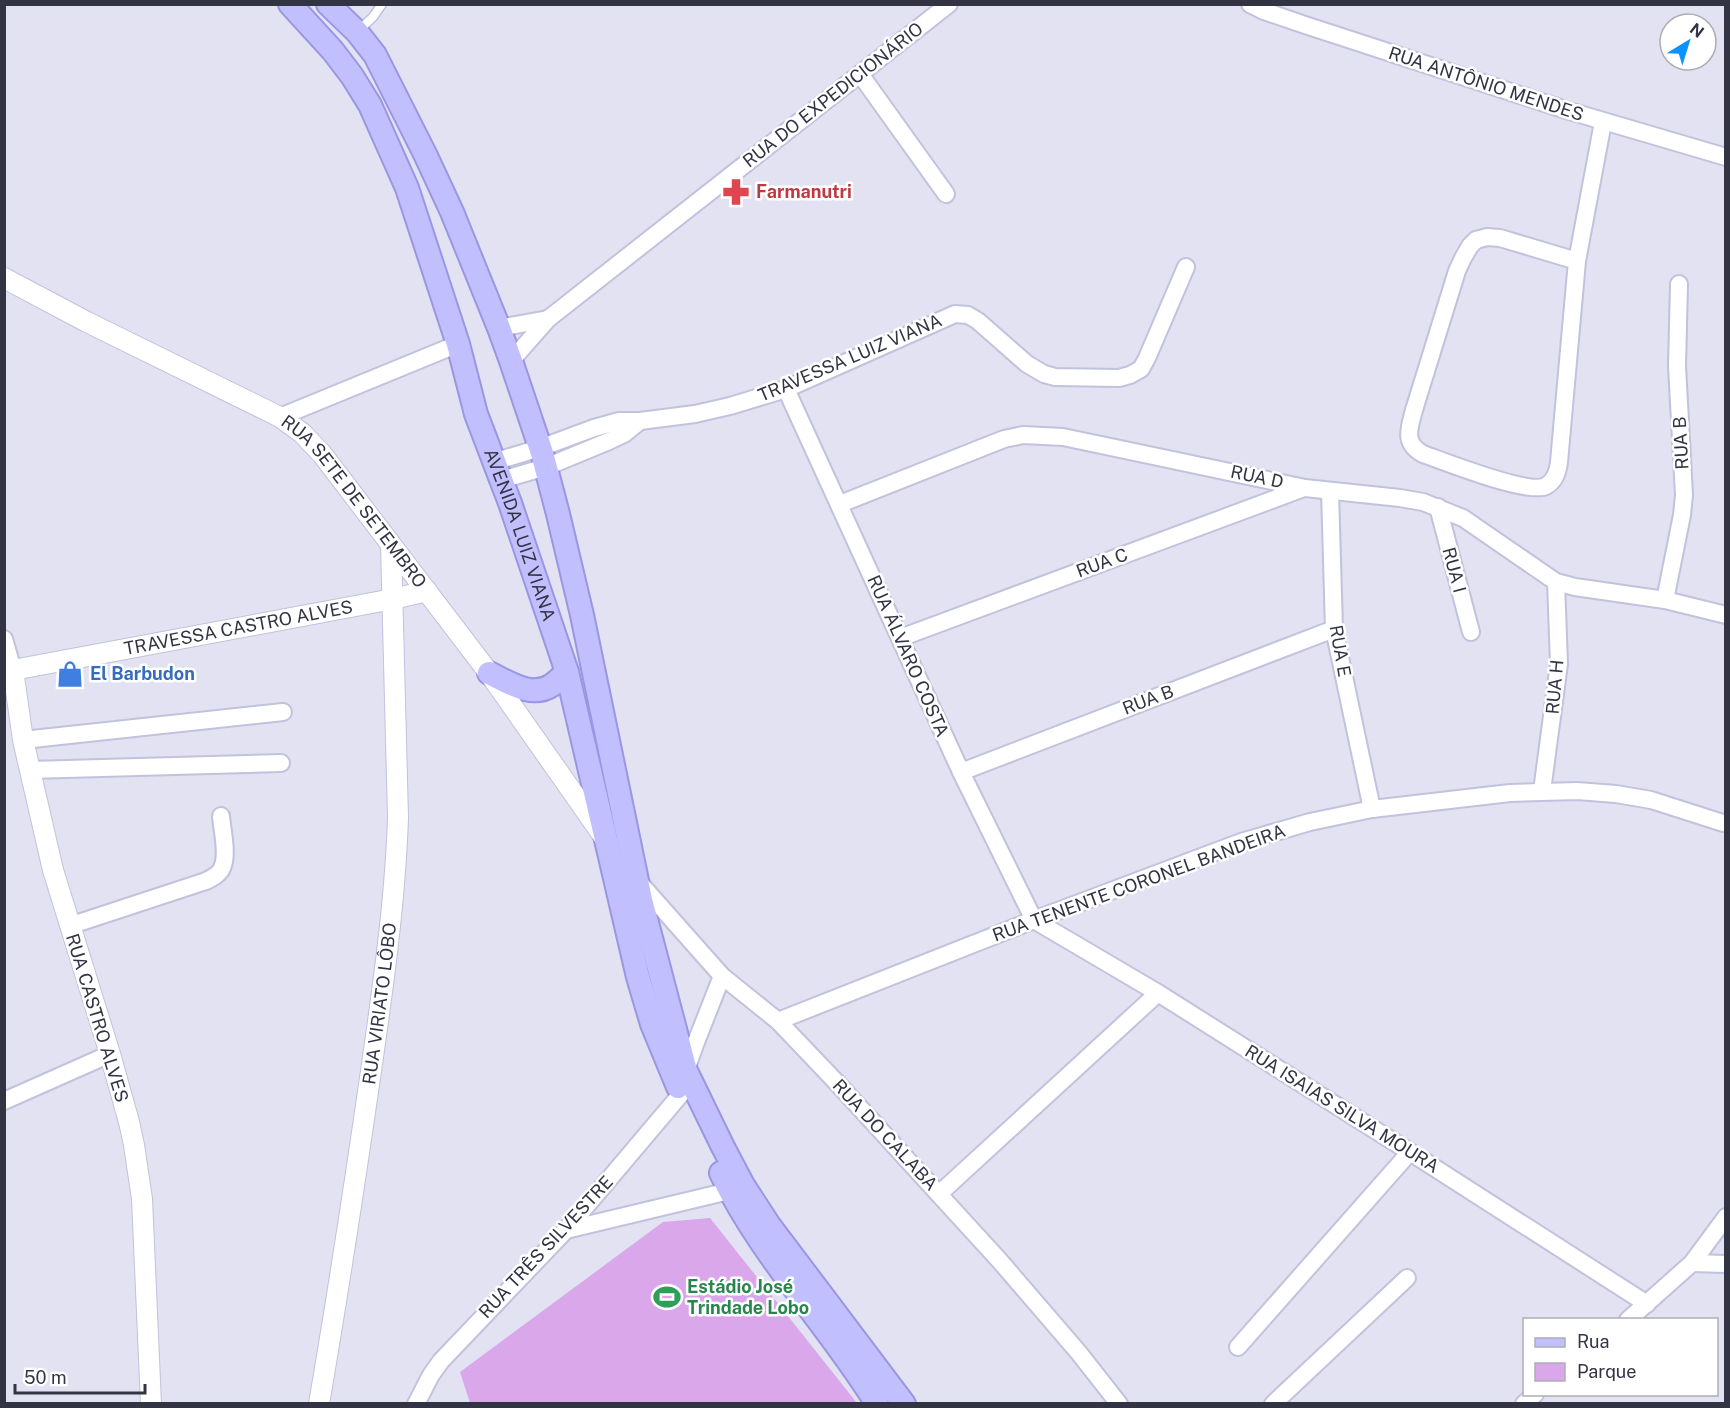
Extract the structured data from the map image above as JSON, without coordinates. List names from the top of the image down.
{
  "streets": {
    "main road": ["AVENIDA LUIZ VIANA"],
    "street": [
      "RUA ANTÔNIO MENDES",
      "RUA DO EXPEDICIONÁRIO",
      "TRAVESSA LUIZ VIANA",
      "RUA B",
      "RUA D",
      "RUA SETE DE SETEMBRO",
      "RUA C",
      "RUA I",
      "TRAVESSA CASTRO ALVES",
      "RUA E",
      "RUA ÁLVARO COSTA",
      "RUA H",
      "RUA TENENTE CORONEL BANDEIRA",
      "RUA VIRIATO LÔBO",
      "RUA CASTRO ALVES",
      "RUA ISAIAS SILVA MOURA",
      "RUA DO CALABA",
      "RUA TRÊS SILVESTRE"
    ]
  },
  "crossings": [
    ["RUA DO EXPEDICIONÁRIO", "AVENIDA LUIZ VIANA"],
    ["TRAVESSA LUIZ VIANA", "AVENIDA LUIZ VIANA"],
    ["TRAVESSA LUIZ VIANA", "RUA ÁLVARO COSTA"],
    ["RUA B", "RUA D"],
    ["RUA B", "RUA E"],
    ["RUA B", "RUA ÁLVARO COSTA"],
    ["RUA D", "RUA C"],
    ["RUA D", "RUA I"],
    ["RUA D", "RUA E"],
    ["RUA D", "RUA ÁLVARO COSTA"],
    ["RUA D", "RUA H"],
    ["RUA SETE DE SETEMBRO", "AVENIDA LUIZ VIANA"],
    ["RUA SETE DE SETEMBRO", "TRAVESSA CASTRO ALVES"],
    ["RUA SETE DE SETEMBRO", "RUA VIRIATO LÔBO"],
    ["AVENIDA LUIZ VIANA", "RUA DO CALABA"],
    ["AVENIDA LUIZ VIANA", "RUA TRÊS SILVESTRE"],
    ["RUA C", "RUA ÁLVARO COSTA"],
    ["TRAVESSA CASTRO ALVES", "RUA VIRIATO LÔBO"],
    ["TRAVESSA CASTRO ALVES", "RUA CASTRO ALVES"],
    ["RUA E", "RUA TENENTE CORONEL BANDEIRA"],
    ["RUA ÁLVARO COSTA", "RUA TENENTE CORONEL BANDEIRA"],
    ["RUA ÁLVARO COSTA", "RUA ISAIAS SILVA MOURA"],
    ["RUA H", "RUA TENENTE CORONEL BANDEIRA"],
    ["RUA TENENTE CORONEL BANDEIRA", "RUA ISAIAS SILVA MOURA"],
    ["RUA TENENTE CORONEL BANDEIRA", "RUA DO CALABA"]
  ],
  "places": {
    "pharmacy": ["Farmanutri"],
    "shop": ["El Barbudon"],
    "sports": ["Estádio José Trindade Lobo"]
  },
  "legend": ["Rua", "Parque"],
  "scale_bar": "50 m",
  "north": "top right"
}
